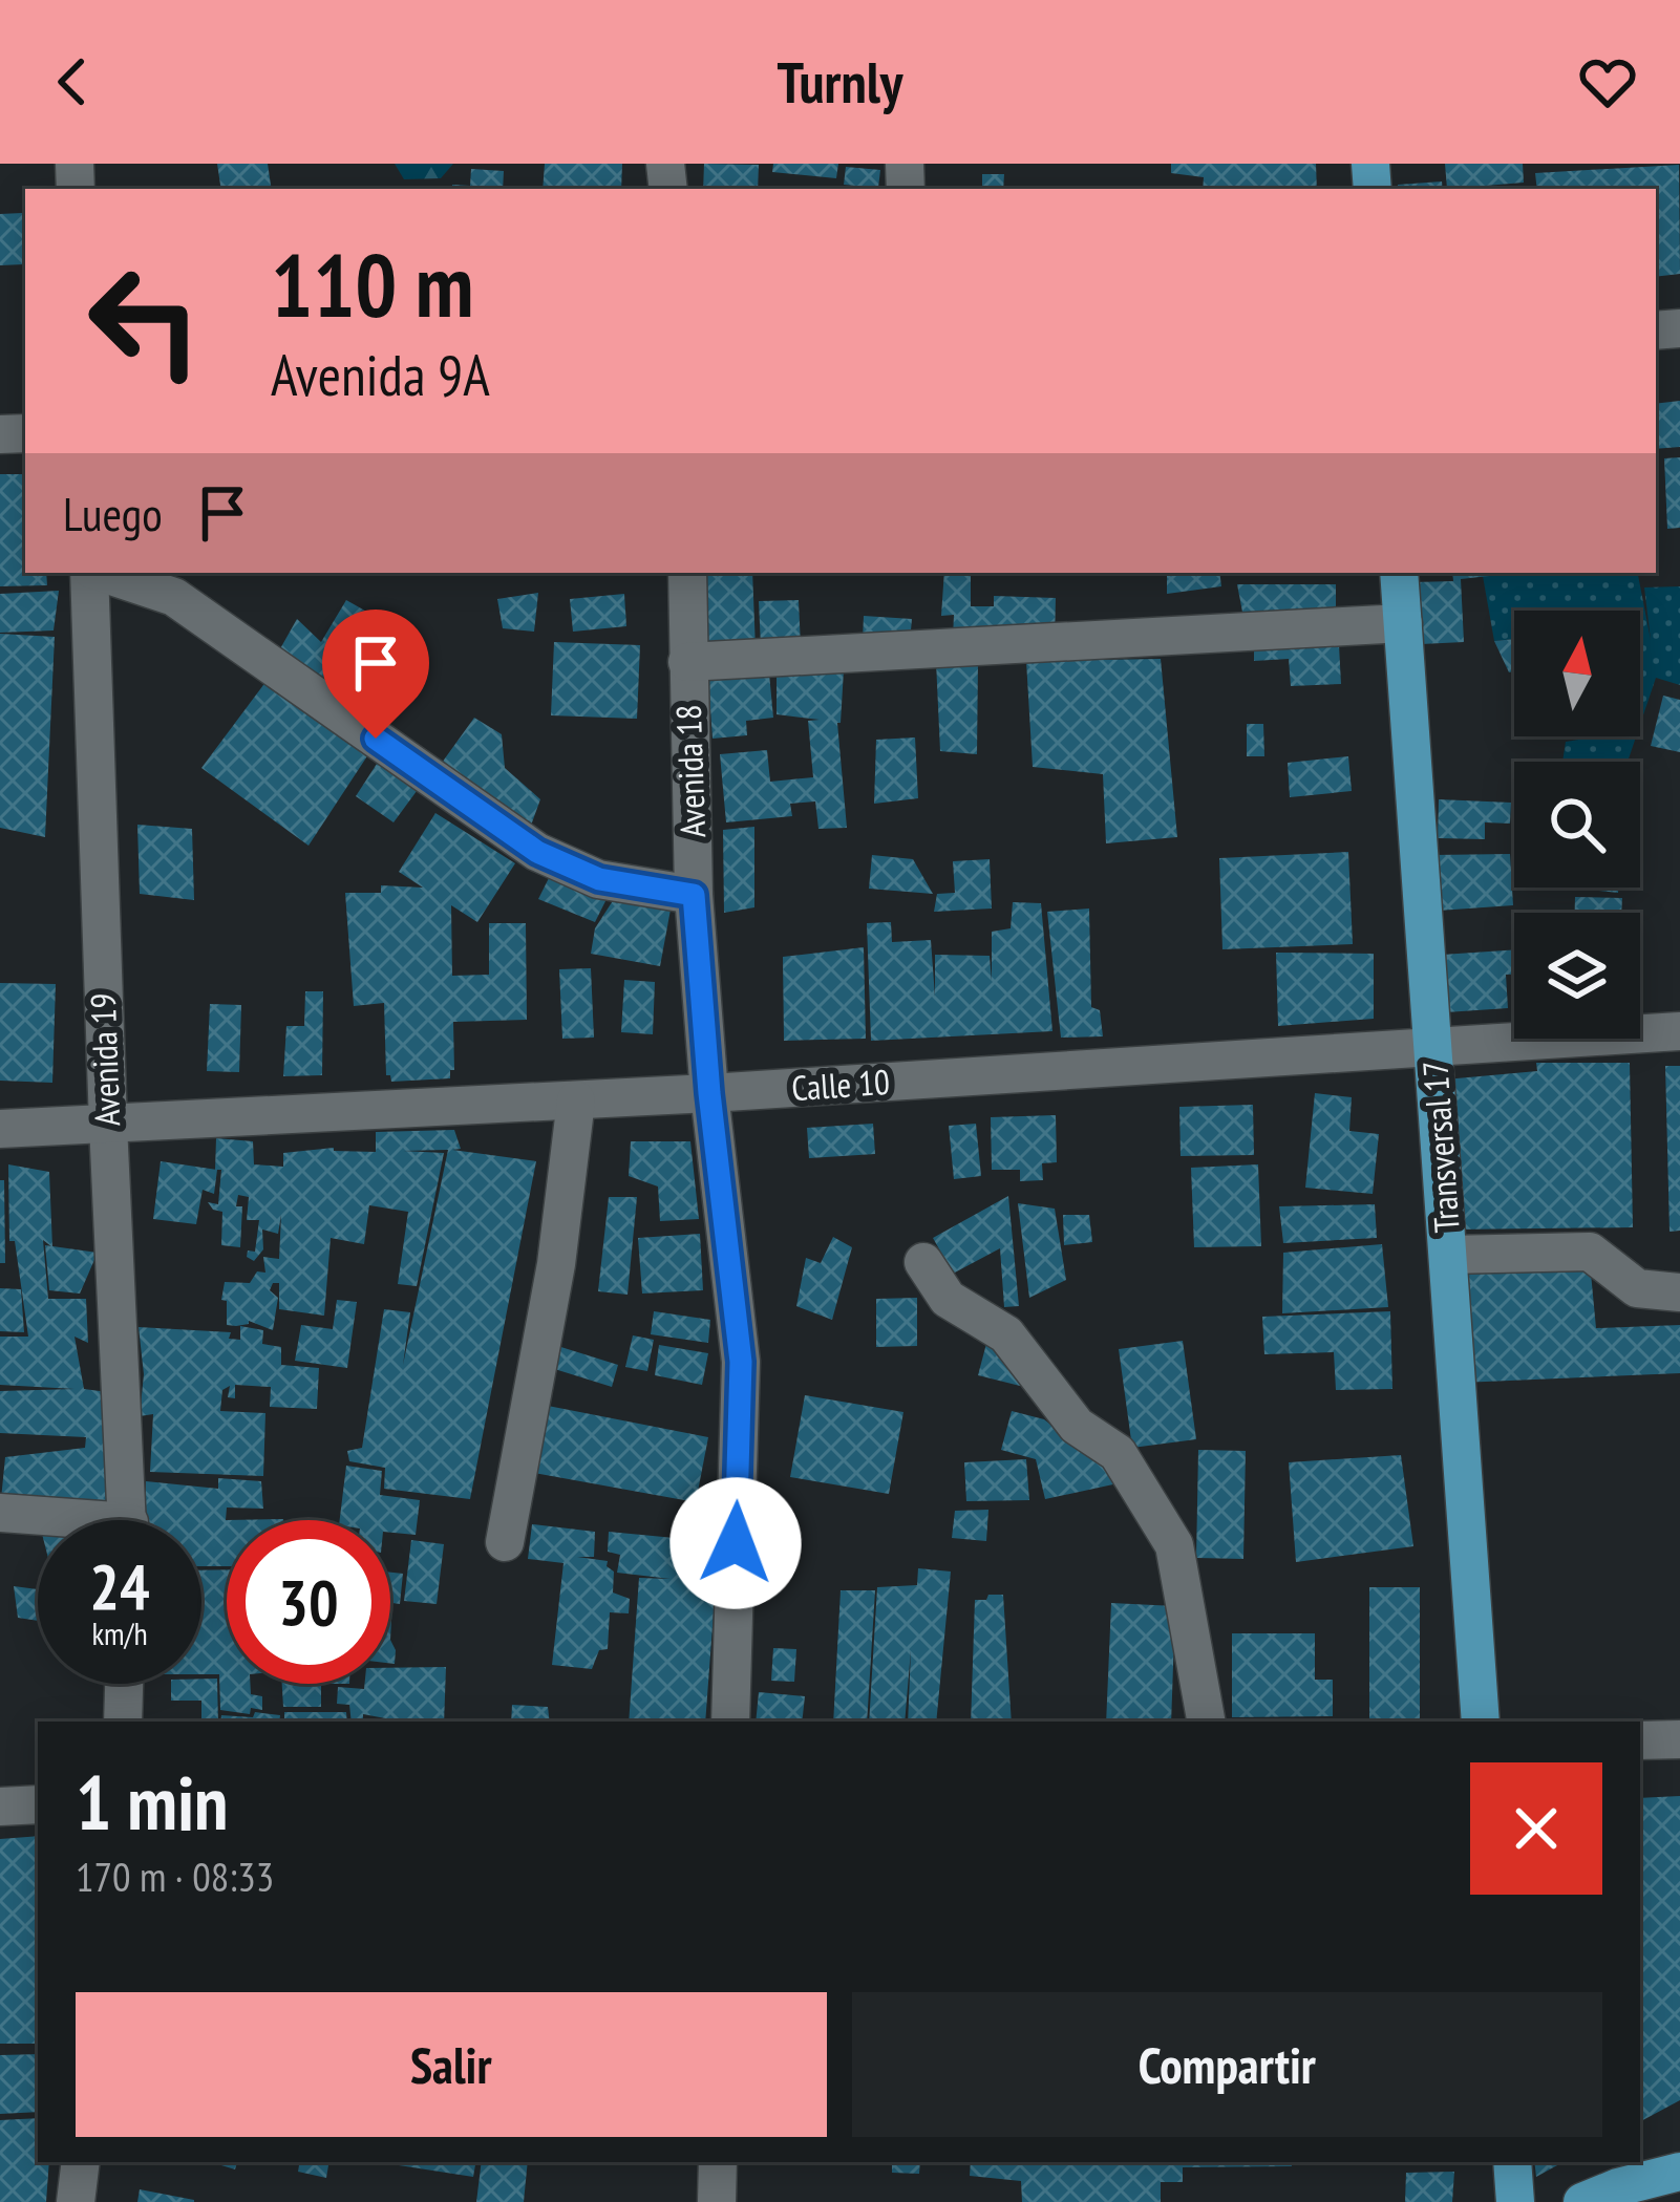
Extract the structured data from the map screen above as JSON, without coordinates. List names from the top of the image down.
{
  "streets": {
    "main road": ["Transversal 17"],
    "street": ["Avenida 18", "Avenida 19", "Calle 10"]
  },
  "crossings": [
    ["Avenida 18", "Calle 10"],
    ["Avenida 19", "Calle 10"],
    ["Calle 10", "Transversal 17"]
  ],
  "north": "top",
  "page": {
    "header": "Turnly",
    "turn": ["110 m", "Avenida 9A"],
    "then": "Luego",
    "speed": "24 km/h",
    "limit": "30",
    "heading": ["1 min", "170 m · 08:33"],
    "buttons": ["Salir", "Compartir"]
  }
}
